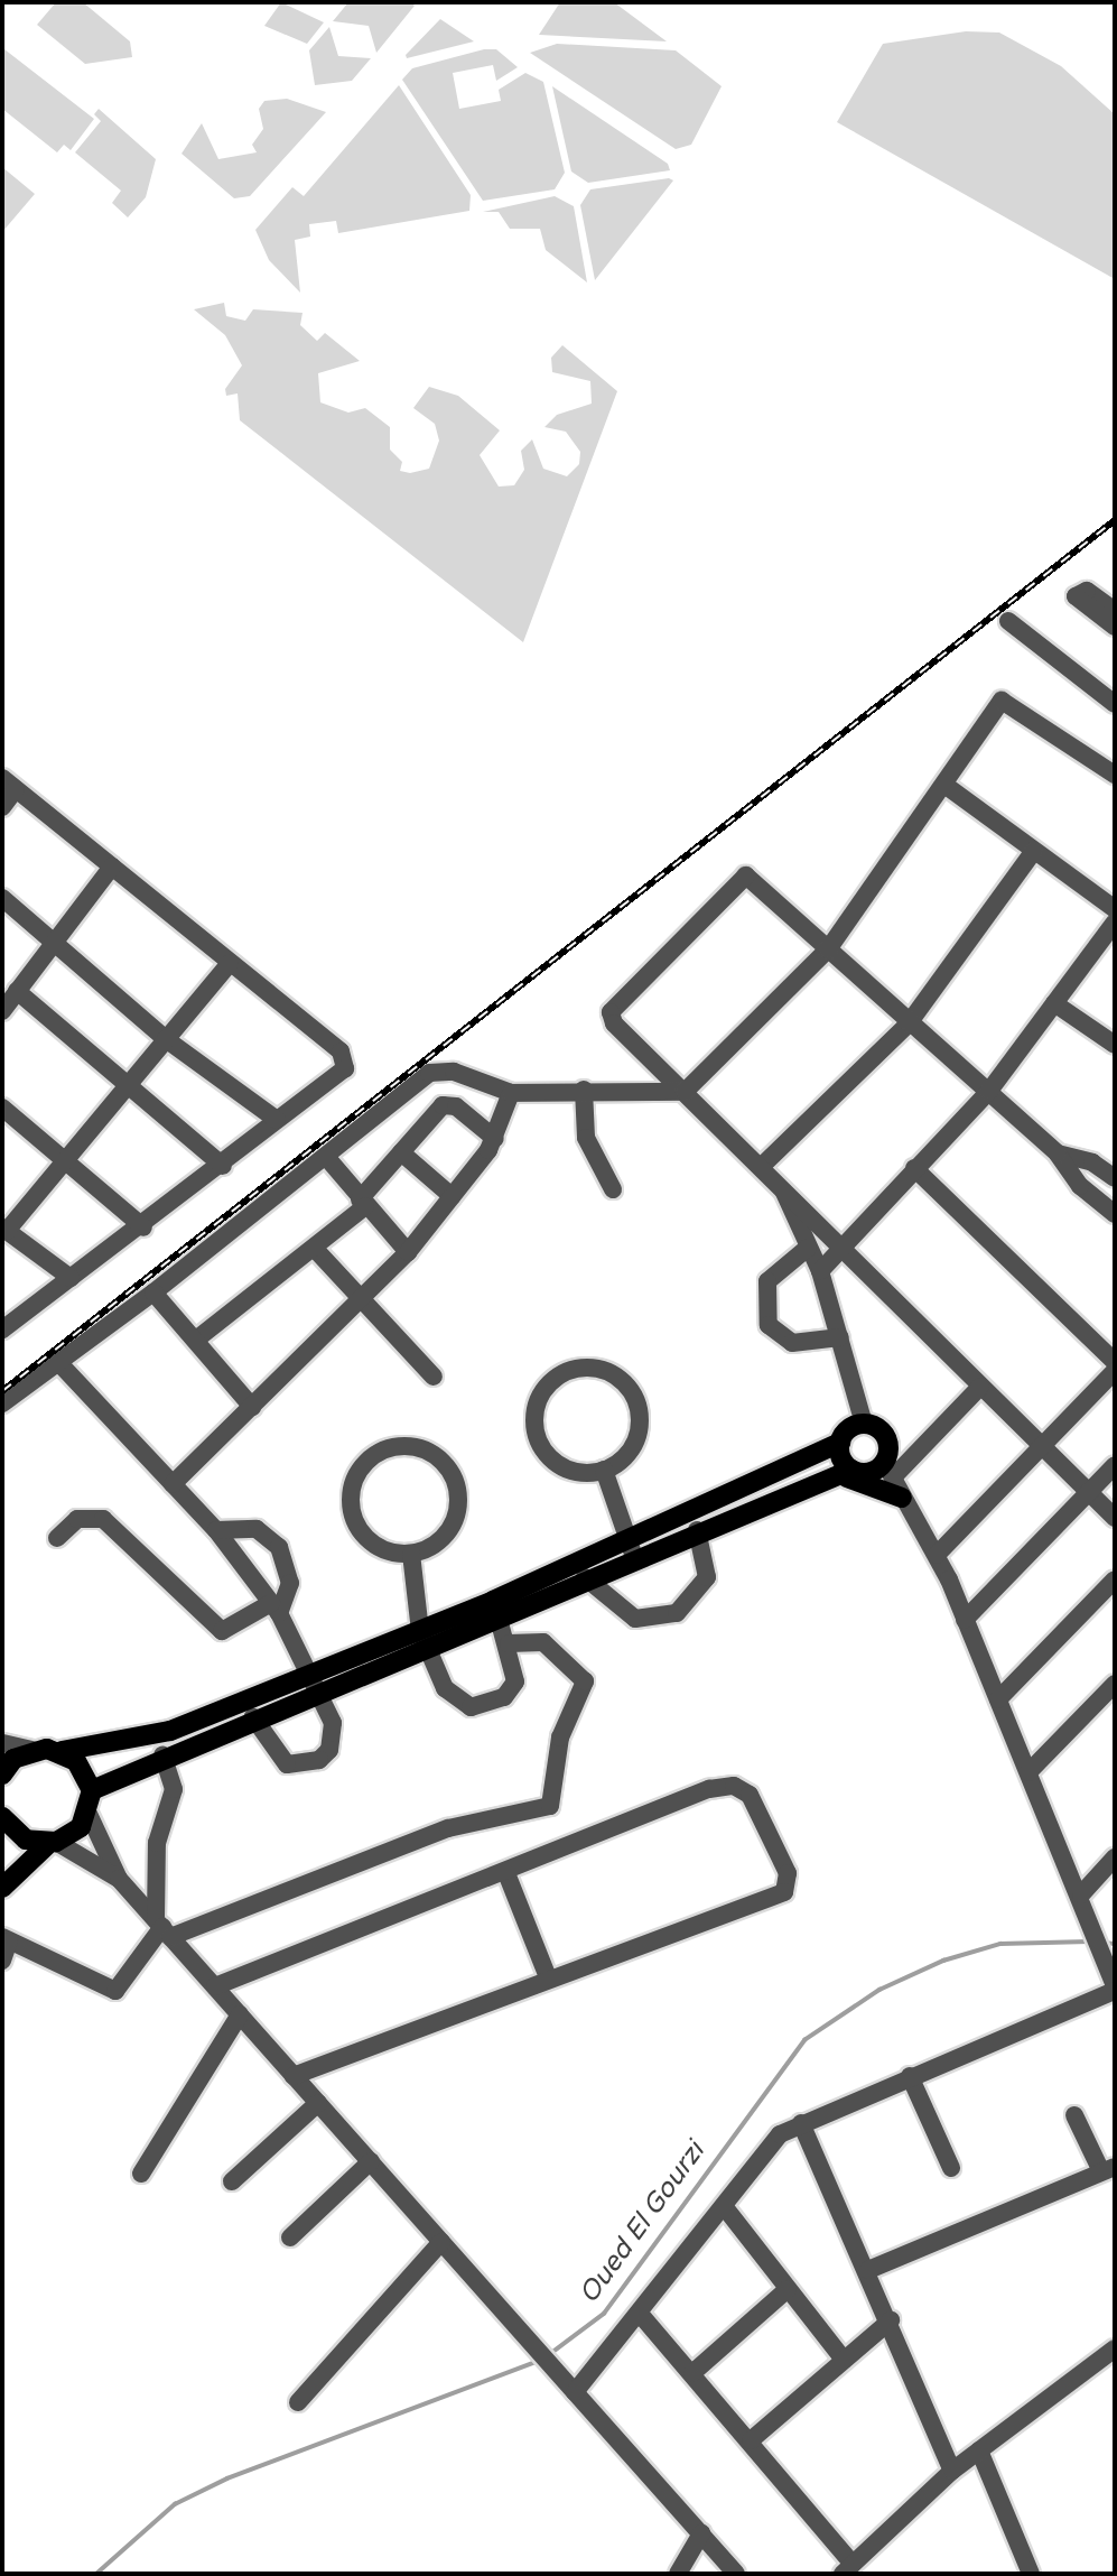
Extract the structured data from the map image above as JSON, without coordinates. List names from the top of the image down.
{
  "water": ["Oued El Gourzi"]
}
